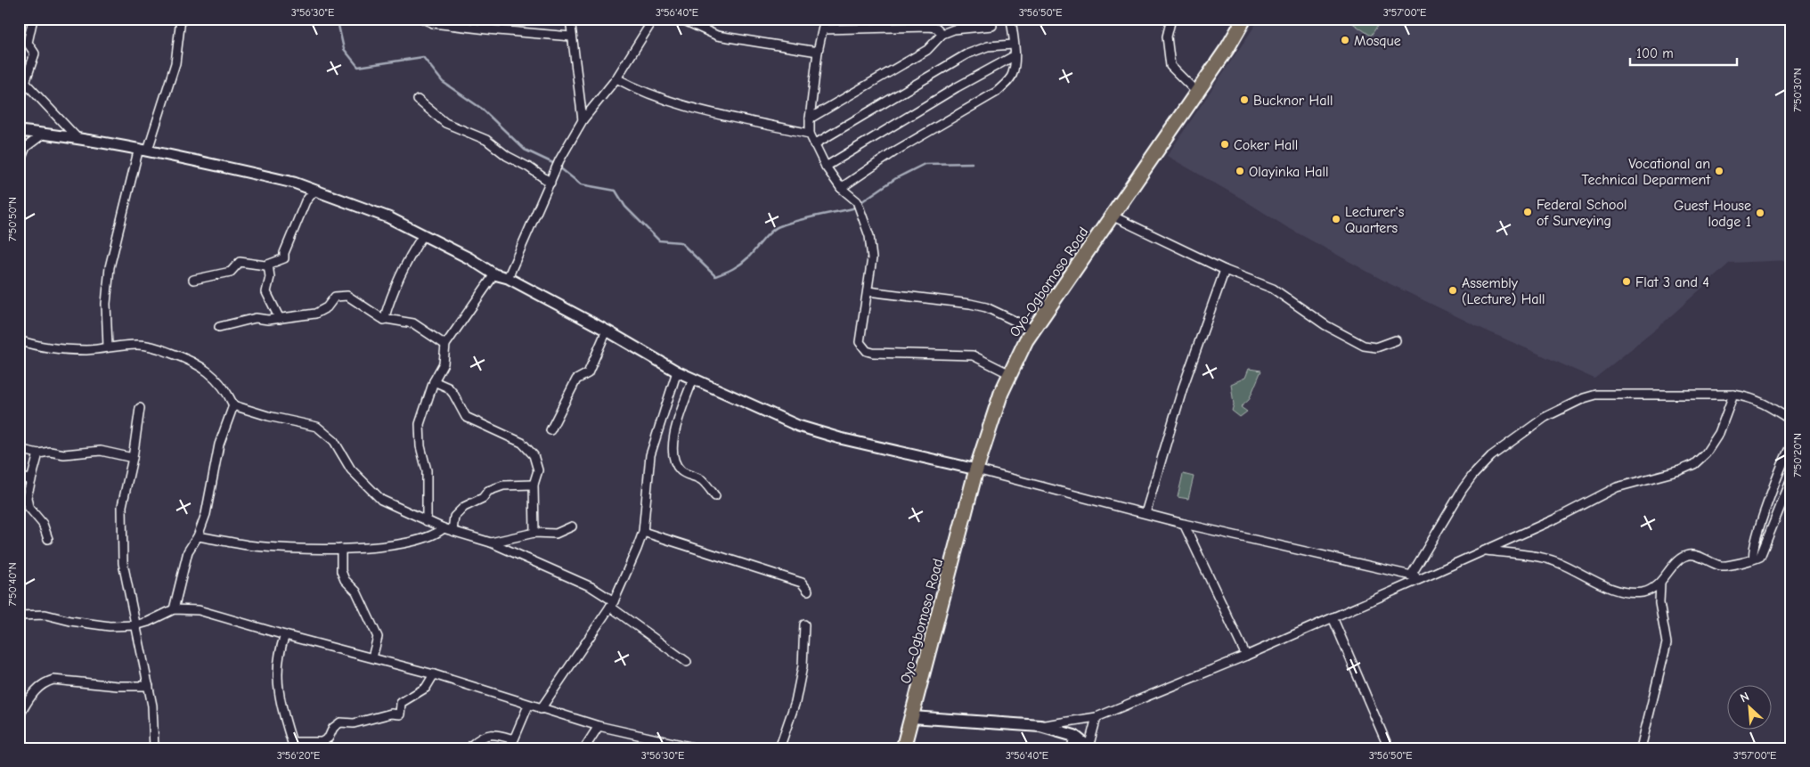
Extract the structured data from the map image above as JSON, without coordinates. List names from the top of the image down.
{
  "streets": {
    "highway": ["Oyo-Ogbomoso Road"]
  },
  "places": [
    "Mosque",
    "Bucknor Hall",
    "Coker Hall",
    "Olayinka Hall",
    "Vocational an Technical Deparment",
    "Federal School of Surveying",
    "Guest House lodge 1",
    "Lecturer's Quarters",
    "Flat 3 and 4",
    "Assembly (Lecture) Hall"
  ],
  "scale_bar": "100 m",
  "north": "top left",
  "coordinates": [
    "3°56'30\"E",
    "3°56'40\"E",
    "3°56'50\"E",
    "3°57'00\"E",
    "7°50'30\"N",
    "7°50'50\"N",
    "7°50'20\"N",
    "7°50'40\"N",
    "3°56'20\"E"
  ]
}
